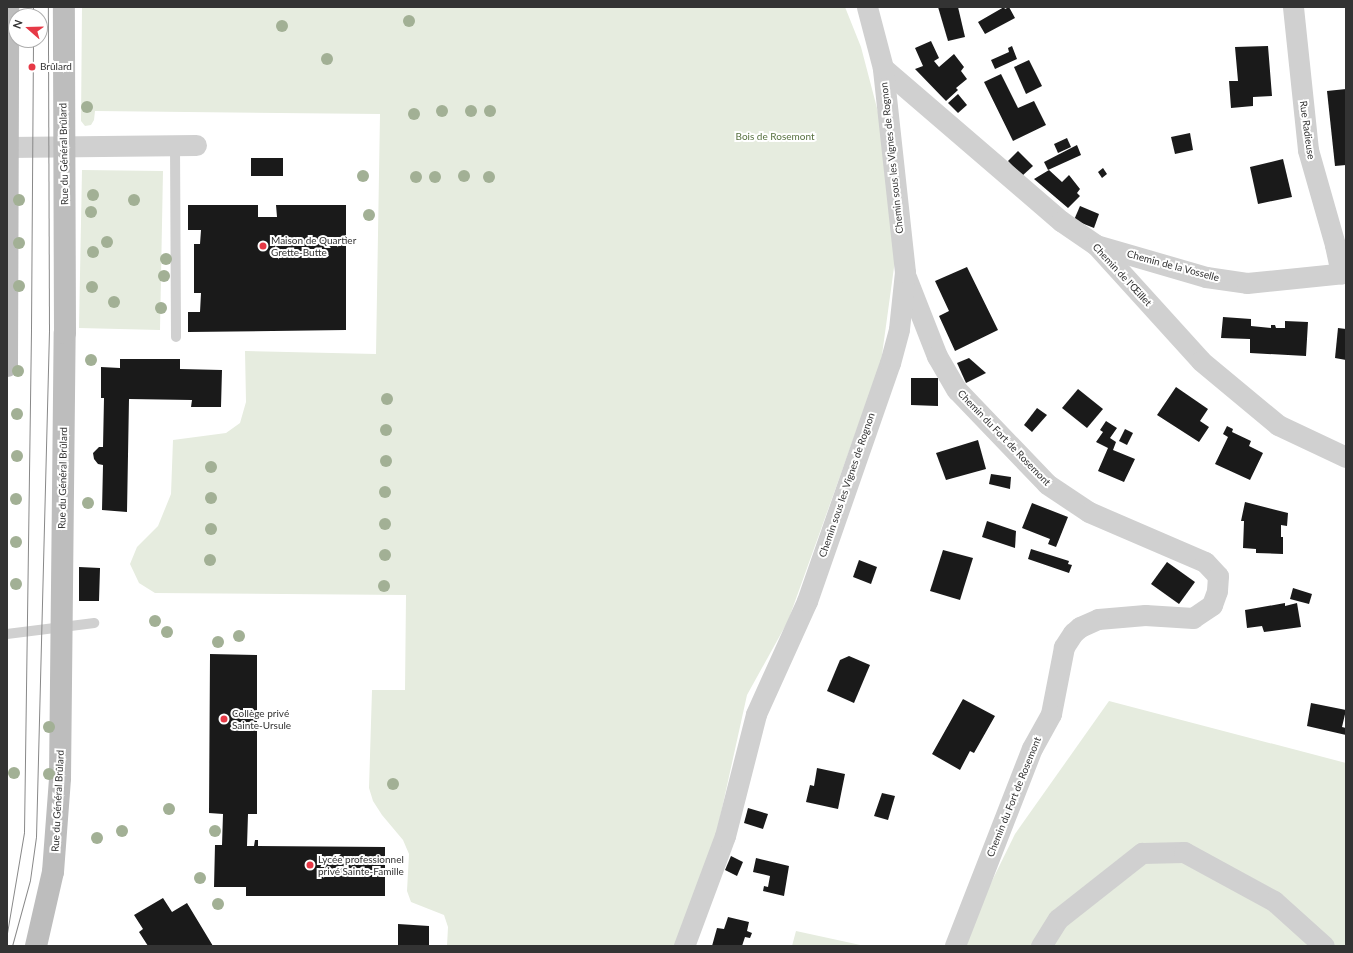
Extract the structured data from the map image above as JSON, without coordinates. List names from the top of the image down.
{
  "streets": {
    "main road": ["Rue du Général Brûlard"],
    "street": [
      "Rue Radieuse",
      "Chemin sous les Vignes de Rognon",
      "Chemin de la Vosselle",
      "Chemin de l'Œillet",
      "Chemin du Fort de Rosemont"
    ]
  },
  "crossings": [
    ["Rue Radieuse", "Chemin de la Vosselle"],
    ["Chemin sous les Vignes de Rognon", "Chemin de l'Œillet"],
    ["Chemin sous les Vignes de Rognon", "Chemin du Fort de Rosemont"],
    ["Chemin de la Vosselle", "Chemin de l'Œillet"]
  ],
  "parks": ["Bois de Rosemont"],
  "places": [
    "Brûlard",
    "Maison de Quartier Grette-Butte",
    "Collège privé Sainte-Ursule",
    "Lycée professionnel privé Sainte-Famille"
  ],
  "north": "left"
}
